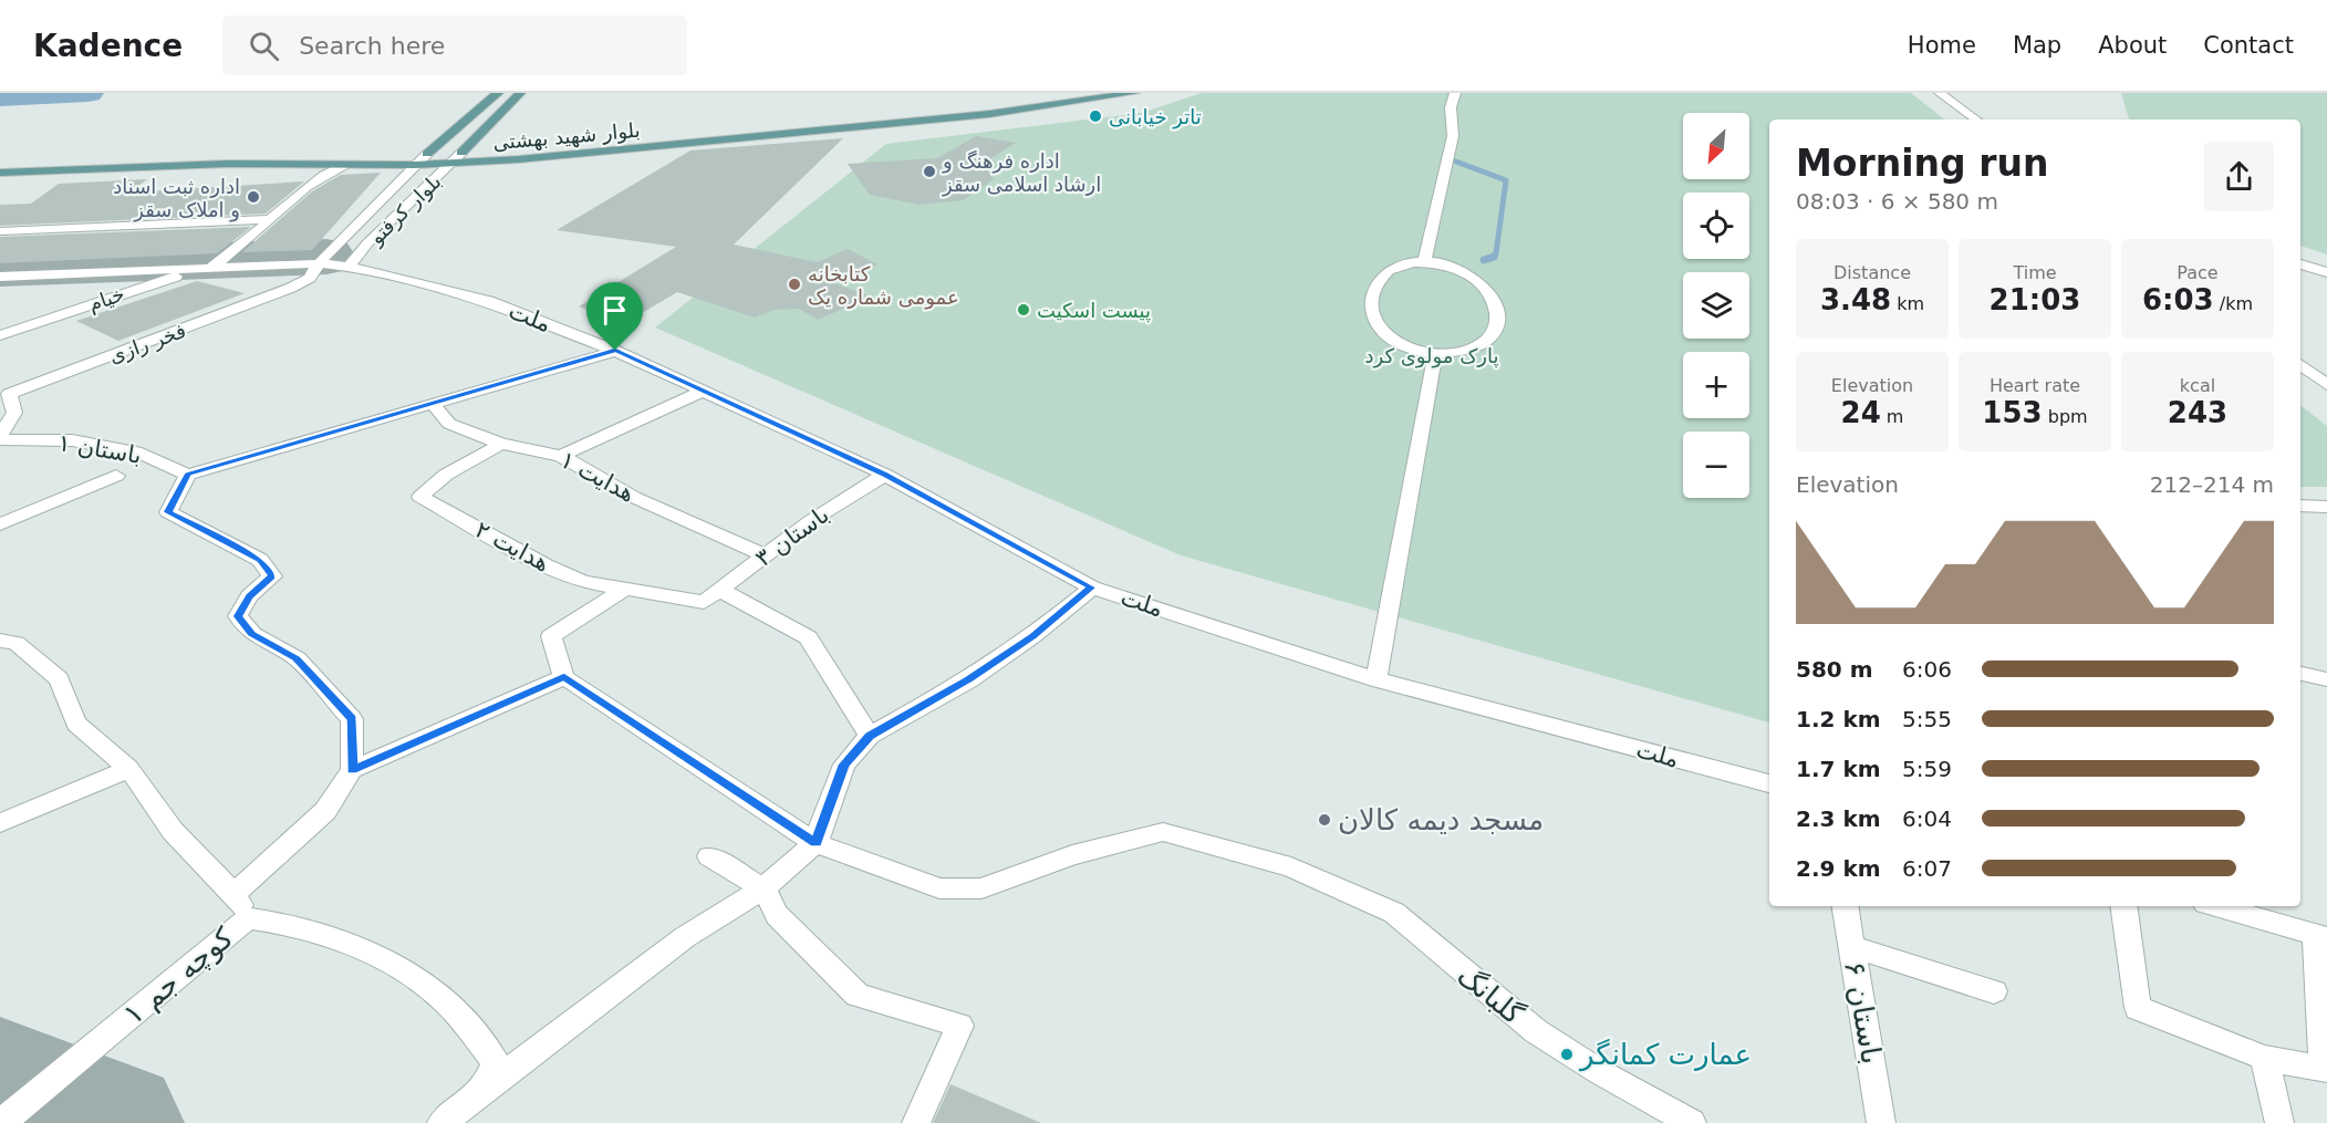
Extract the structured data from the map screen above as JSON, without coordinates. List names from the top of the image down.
{
  "streets": {
    "main road": ["بلوار شهید بهشتی"],
    "street": [
      "بلوار کرفتو",
      "خیام",
      "ملت",
      "فخر رازی",
      "باستان ۱",
      "هدایت ۱",
      "باستان ۳",
      "هدایت ۲",
      "۱ کوچه جم",
      "گلبانگ",
      "باستان ۶"
    ]
  },
  "crossings": [
    ["بلوار شهید بهشتی", "بلوار کرفتو"],
    ["بلوار شهید بهشتی", "فخر رازی"],
    ["بلوار کرفتو", "ملت"],
    ["خیام", "ملت"],
    ["ملت", "فخر رازی"],
    ["ملت", "باستان ۳"],
    ["فخر رازی", "باستان ۱"],
    ["هدایت ۱", "باستان ۳"],
    ["هدایت ۱", "هدایت ۲"],
    ["باستان ۳", "هدایت ۲"]
  ],
  "parks": ["پارک مولوی کرد"],
  "places": [
    "تاتر خیابانی",
    "اداره فرهنگ و ارشاد اسلامی سقز",
    "اداره ثبت اسناد و املاک سقز",
    "کتابخانه عمومی شماره یک",
    "پیست اسکیت",
    "مسجد دیمه کالان",
    "عمارت کمانگر"
  ],
  "north": "bottom left",
  "page": {
    "header": "Kadence",
    "search": "Search here",
    "nav": [
      "Home",
      "Map",
      "About",
      "Contact"
    ],
    "map_buttons": ["+", "−"],
    "heading": ["Morning run", "08:03 · 6 × 580 m"],
    "stats": [
      ["Distance", "3.48 km"],
      ["Time", "21:03"],
      ["Pace", "6:03 /km"],
      ["Elevation", "24 m"],
      ["Heart rate", "153 bpm"],
      ["kcal", "243"]
    ],
    "chart": ["Elevation", "212–214 m"],
    "list": [
      {
        "name": "580 m",
        "note": "6:06"
      },
      {
        "name": "1.2 km",
        "note": "5:55"
      },
      {
        "name": "1.7 km",
        "note": "5:59"
      },
      {
        "name": "2.3 km",
        "note": "6:04"
      },
      {
        "name": "2.9 km",
        "note": "6:07"
      }
    ]
  }
}
